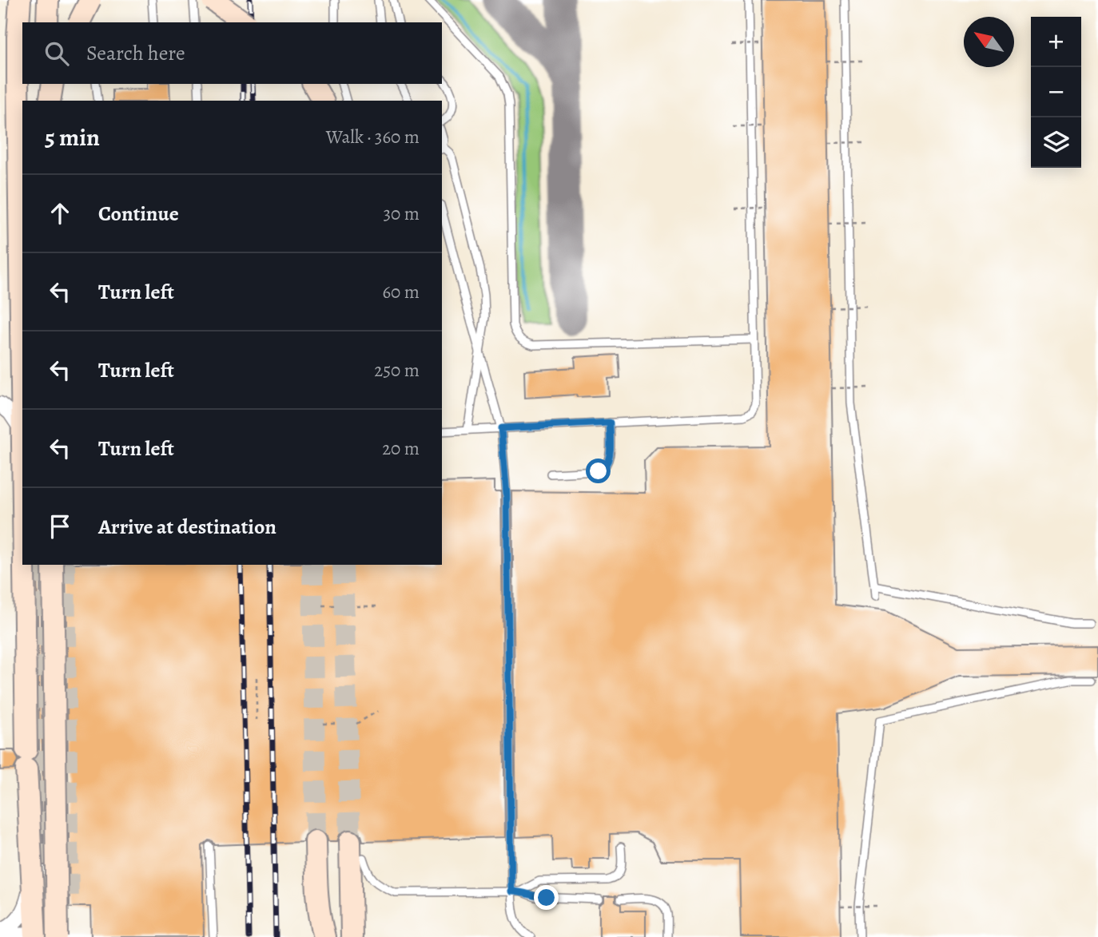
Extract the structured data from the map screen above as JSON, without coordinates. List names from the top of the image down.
{
  "north": "top left",
  "page": {
    "map_buttons": ["+", "−"],
    "search": "Search here",
    "heading": ["5 min", "Walk · 360 m"],
    "list": [
      ["Continue", "30 m"],
      ["Turn left", "60 m"],
      ["Turn left", "250 m"],
      ["Turn left", "20 m"],
      "Arrive at destination"
    ]
  }
}
